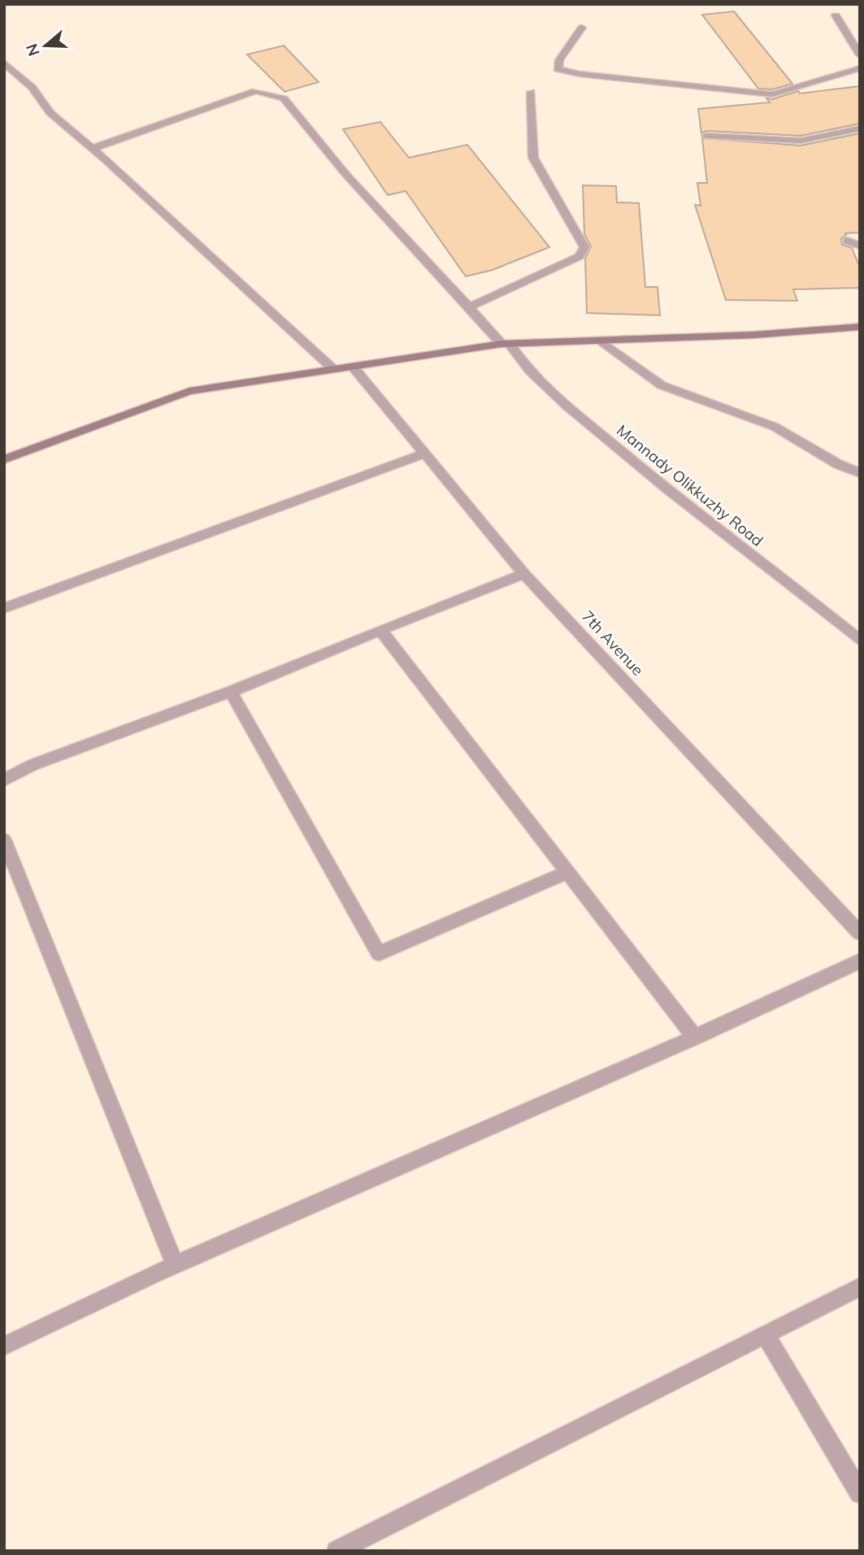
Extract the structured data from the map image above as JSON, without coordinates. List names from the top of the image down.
{
  "streets": {
    "street": ["Mannady Olikkuzhy Road", "7th Avenue"]
  },
  "north": "left"
}
